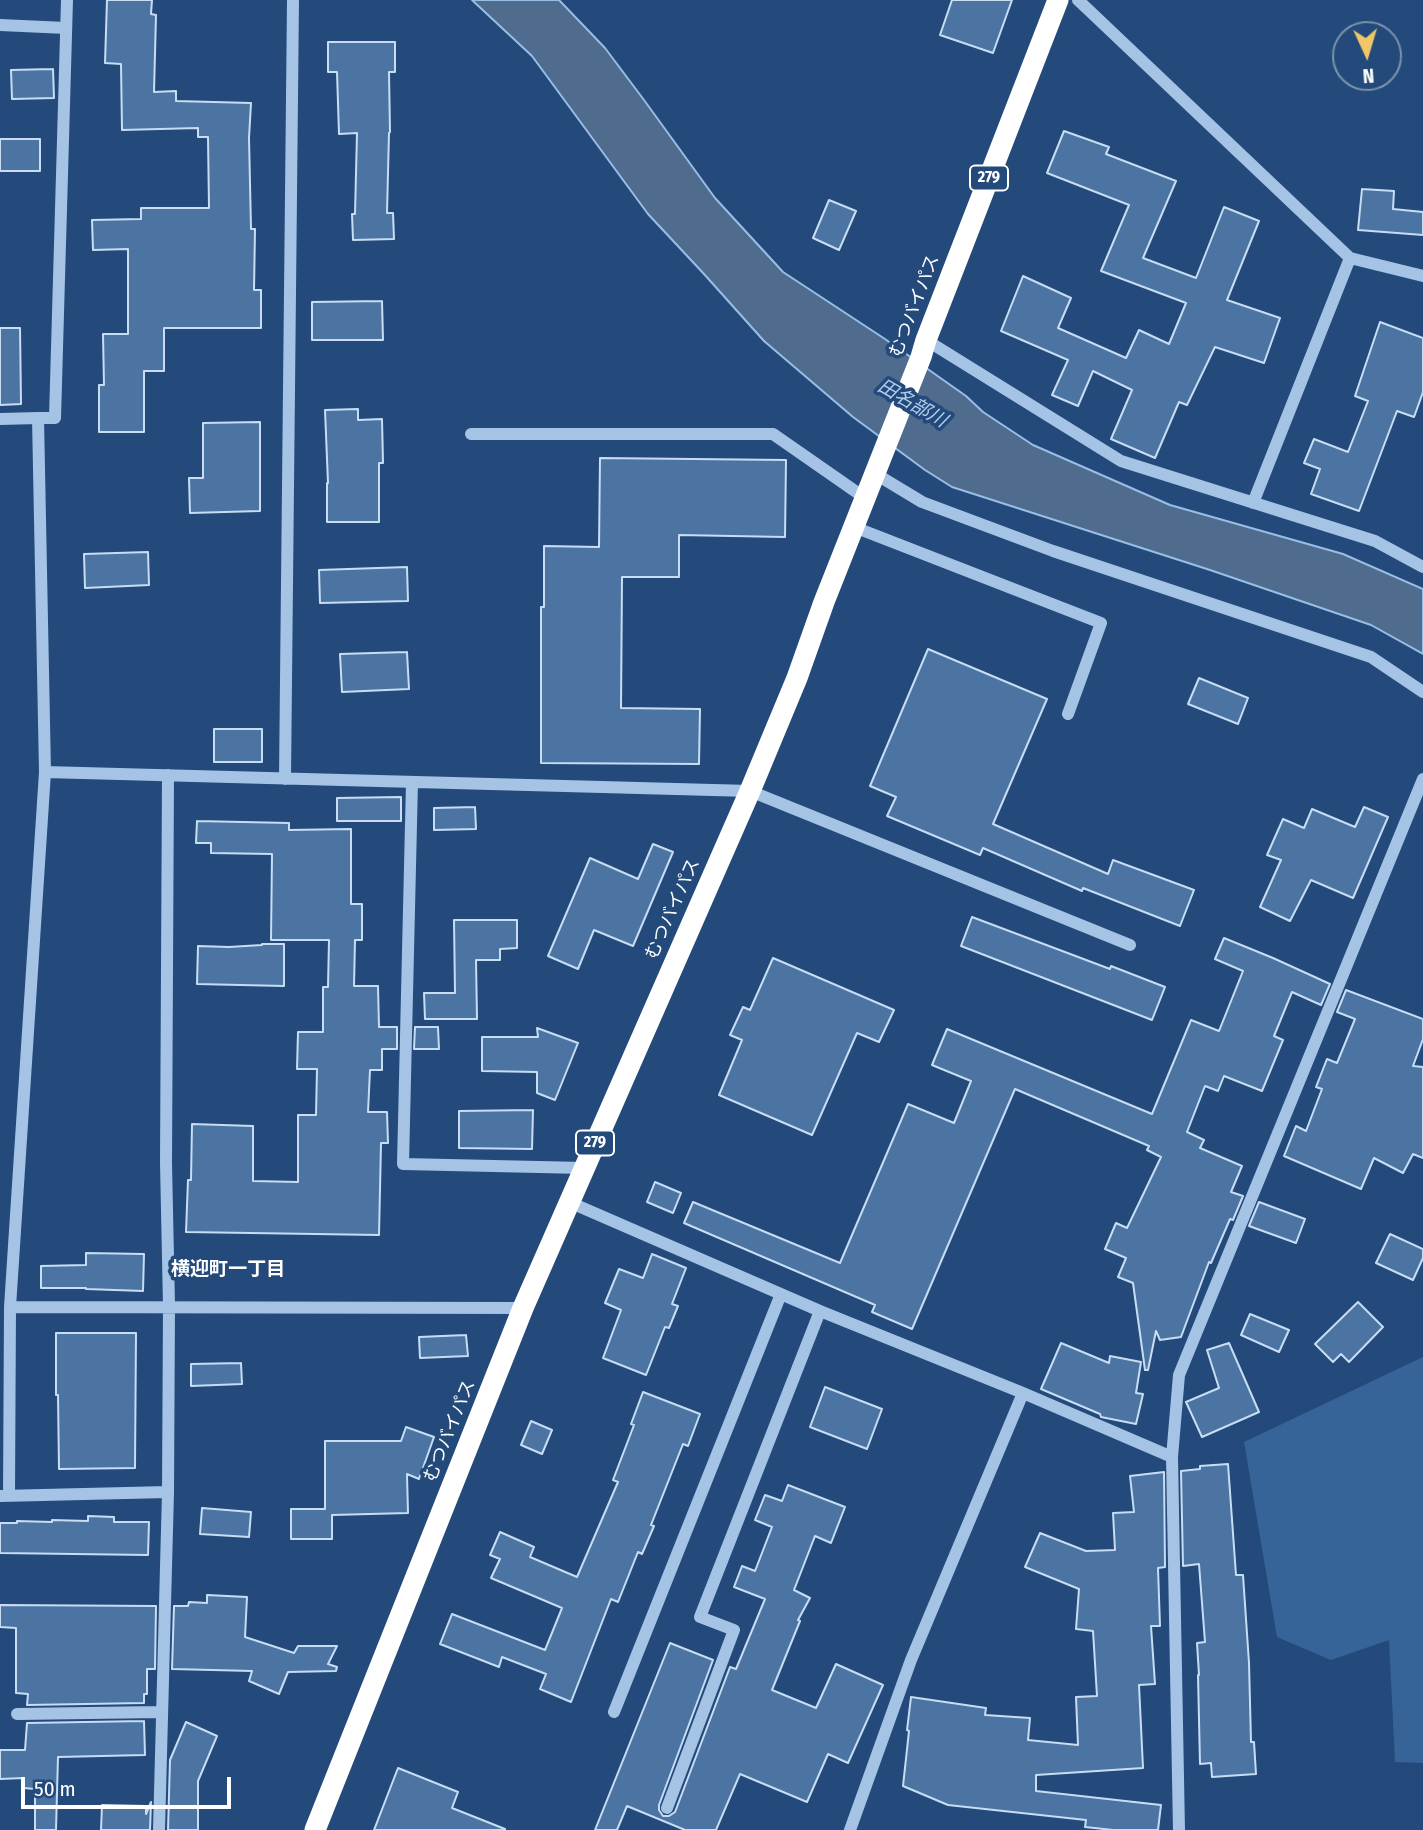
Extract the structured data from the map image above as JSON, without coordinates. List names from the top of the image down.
{
  "streets": {
    "highway": ["279", "むつバイパス"]
  },
  "districts": ["横迎町一丁目"],
  "water": ["田名部川"],
  "scale_bar": "50 m",
  "north": "bottom"
}
